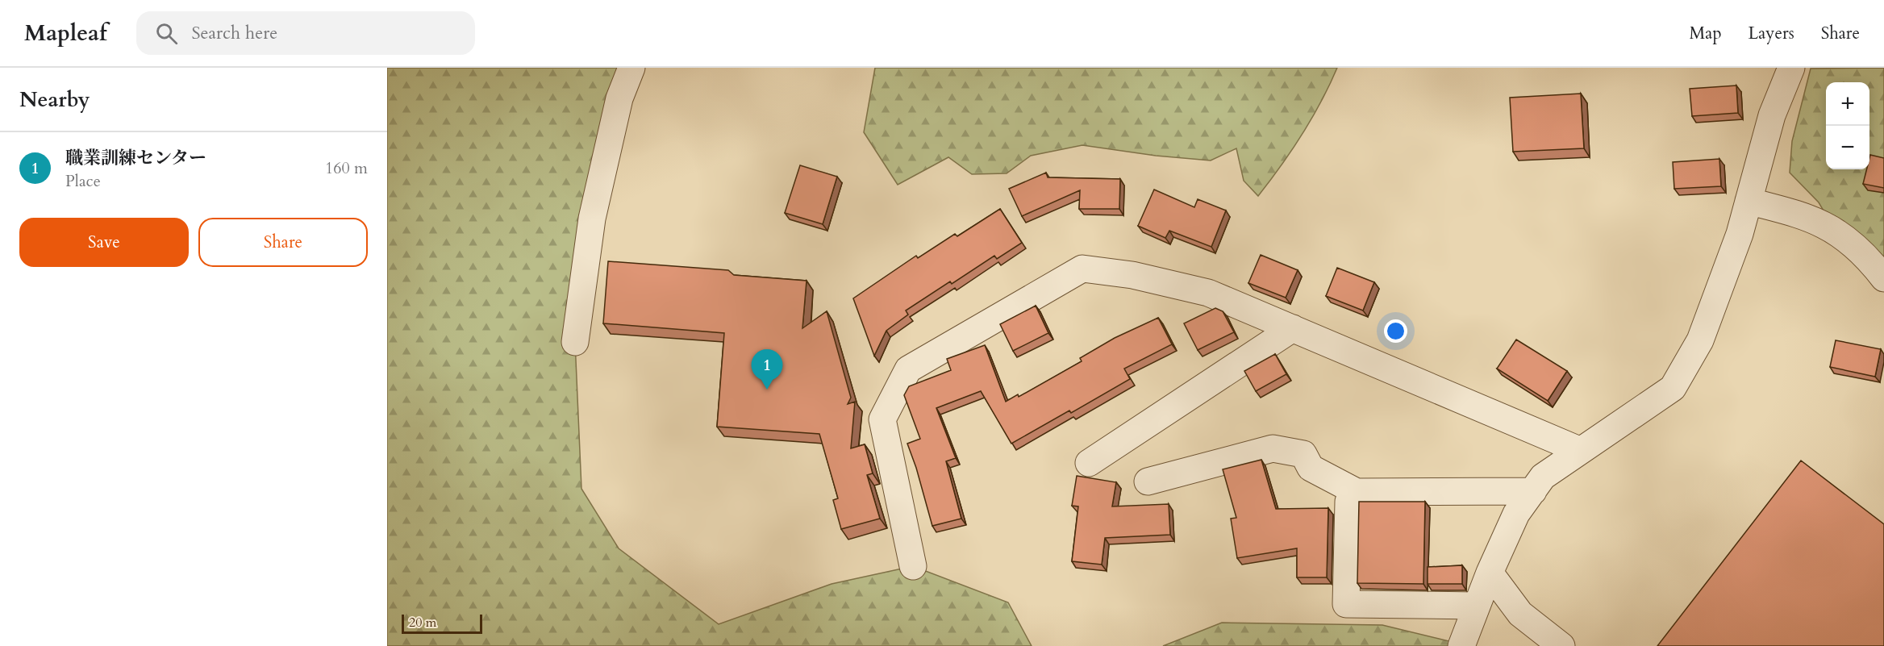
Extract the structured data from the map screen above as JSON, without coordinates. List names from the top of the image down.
{
  "scale_bar": "20 m",
  "page": {
    "header": "Mapleaf",
    "search": "Search here",
    "nav": ["Map", "Layers", "Share"],
    "heading": "Nearby",
    "map_buttons": ["+", "−"],
    "list": [
      {
        "mark": "1",
        "name": "職業訓練センター",
        "note": "Place",
        "value": "160 m"
      }
    ],
    "buttons": ["Save", "Share"],
    "pins": "1",
    "scale": "20 m"
  }
}
